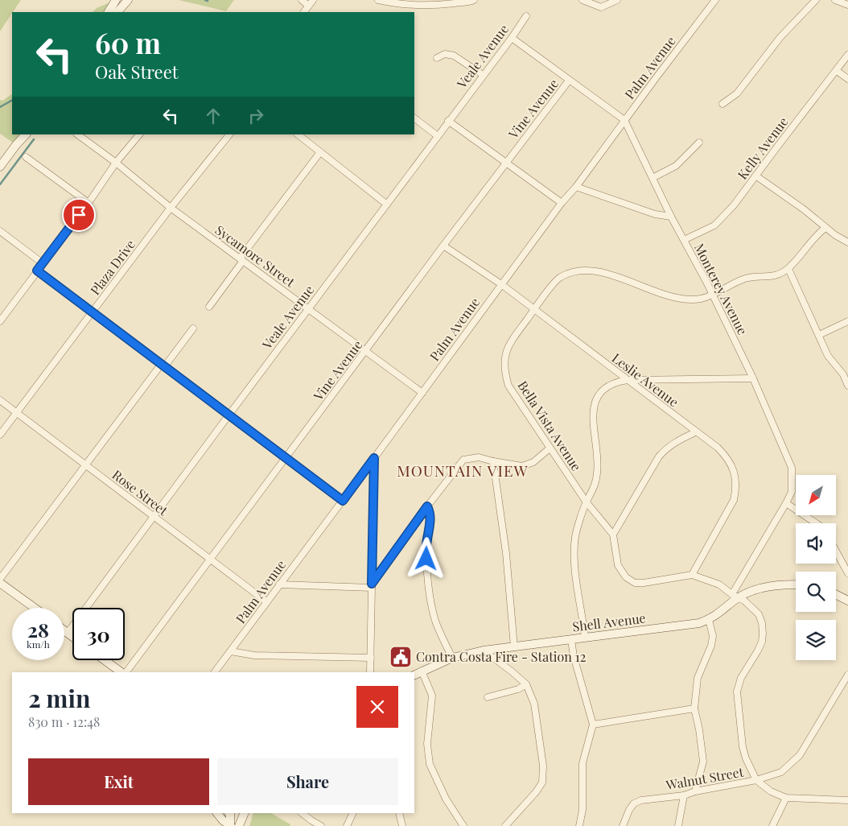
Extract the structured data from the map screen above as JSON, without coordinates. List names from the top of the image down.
{
  "streets": {
    "street": [
      "Veale Avenue",
      "Palm Avenue",
      "Vine Avenue",
      "Kelly Avenue",
      "Sycamore Street",
      "Plaza Drive",
      "Monterey Avenue",
      "Leslie Avenue",
      "Bella Vista Avenue",
      "Rose Street",
      "Shell Avenue",
      "Walnut Street"
    ]
  },
  "crossings": [
    ["Veale Avenue", "Sycamore Street"],
    ["Veale Avenue", "Monterey Avenue"],
    ["Veale Avenue", "Rose Street"],
    ["Palm Avenue", "Sycamore Street"],
    ["Palm Avenue", "Monterey Avenue"],
    ["Palm Avenue", "Leslie Avenue"],
    ["Palm Avenue", "Rose Street"],
    ["Vine Avenue", "Sycamore Street"],
    ["Vine Avenue", "Monterey Avenue"],
    ["Vine Avenue", "Leslie Avenue"],
    ["Vine Avenue", "Rose Street"],
    ["Kelly Avenue", "Monterey Avenue"],
    ["Sycamore Street", "Plaza Drive"],
    ["Plaza Drive", "Rose Street"],
    ["Monterey Avenue", "Bella Vista Avenue"],
    ["Monterey Avenue", "Shell Avenue"],
    ["Leslie Avenue", "Bella Vista Avenue"]
  ],
  "districts": ["MOUNTAIN VIEW"],
  "places": {
    "public building": ["Contra Costa Fire - Station 12"]
  },
  "north": "bottom left",
  "page": {
    "turn": ["60 m", "Oak Street"],
    "speed": "28 km/h",
    "limit": "30",
    "heading": ["2 min", "830 m · 12:48"],
    "buttons": ["Exit", "Share"]
  }
}
